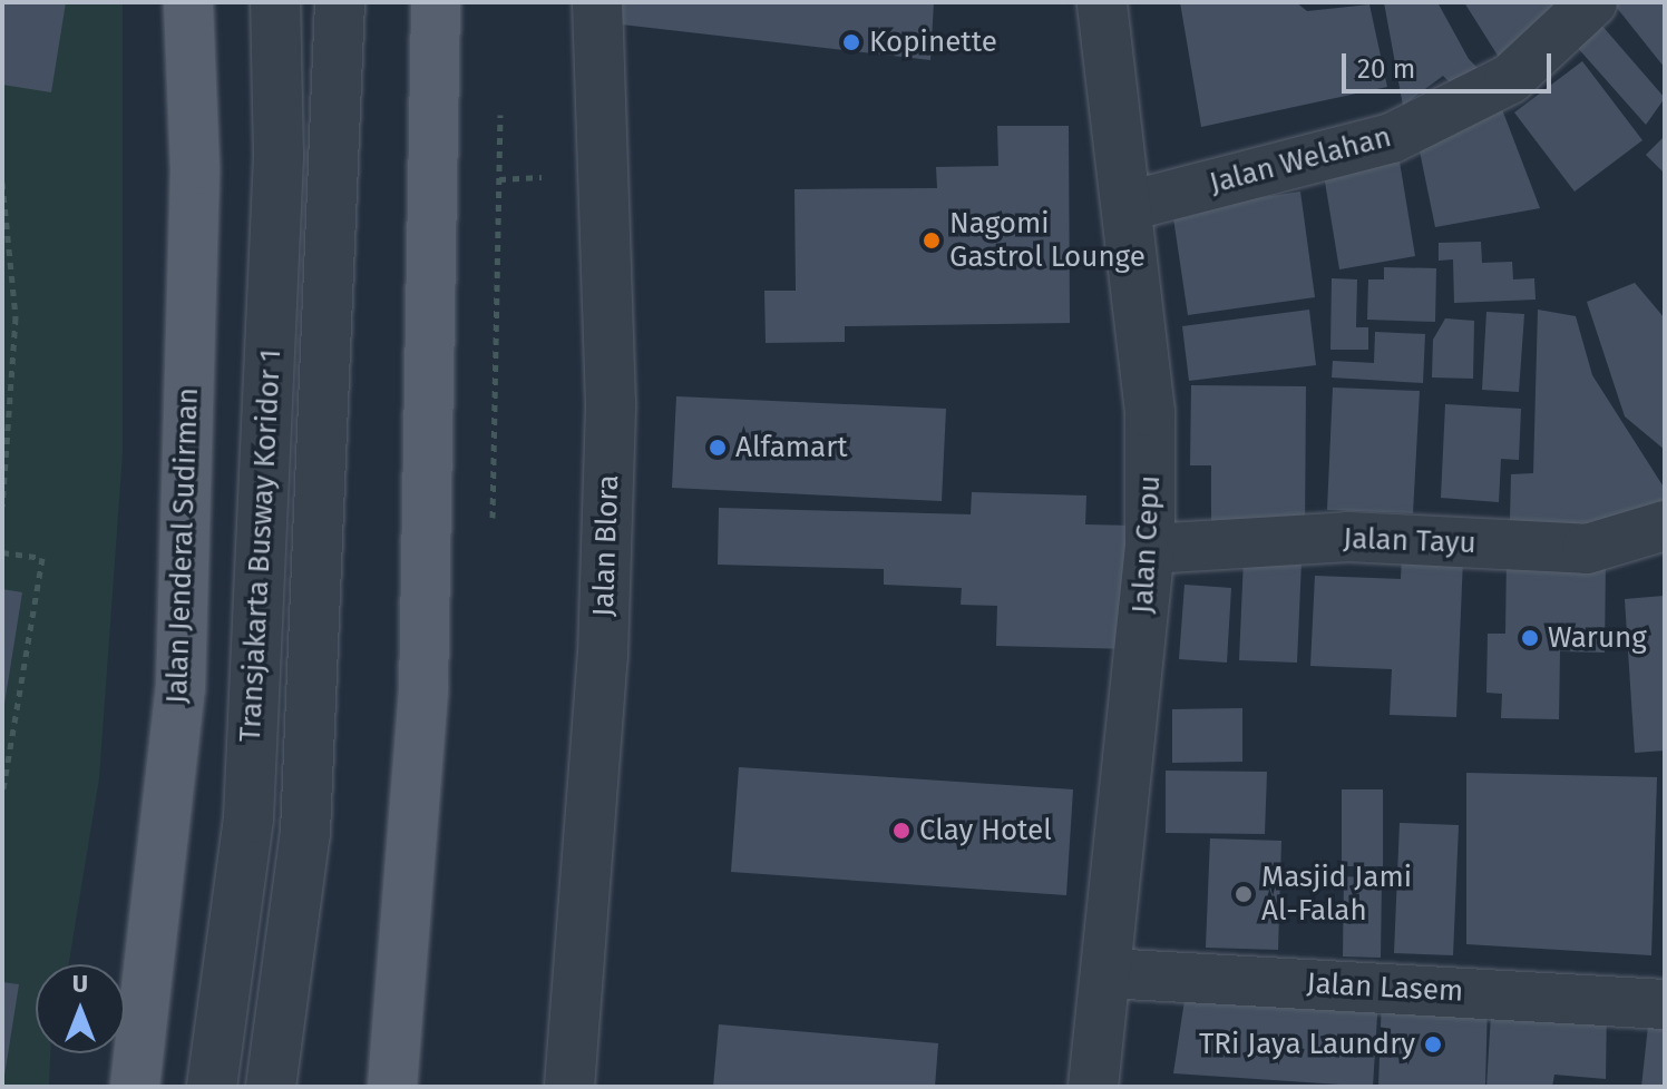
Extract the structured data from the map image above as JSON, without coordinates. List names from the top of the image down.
{
  "streets": {
    "main road": ["Jalan Jenderal Sudirman"],
    "street": [
      "Jalan Welahan",
      "Jalan Tayu",
      "Jalan Cepu",
      "Transjakarta Busway Koridor 1",
      "Jalan Blora",
      "Jalan Lasem"
    ]
  },
  "crossings": [
    ["Jalan Welahan", "Jalan Cepu"],
    ["Jalan Tayu", "Jalan Cepu"],
    ["Jalan Cepu", "Jalan Lasem"]
  ],
  "places": [
    "Kopinette",
    "Nagomi Gastrol Lounge",
    "Alfamart",
    "Warung",
    "Clay Hotel",
    "Masjid Jami Al-Falah",
    "TRi Jaya Laundry"
  ],
  "scale_bar": "20 m",
  "north": "top"
}
